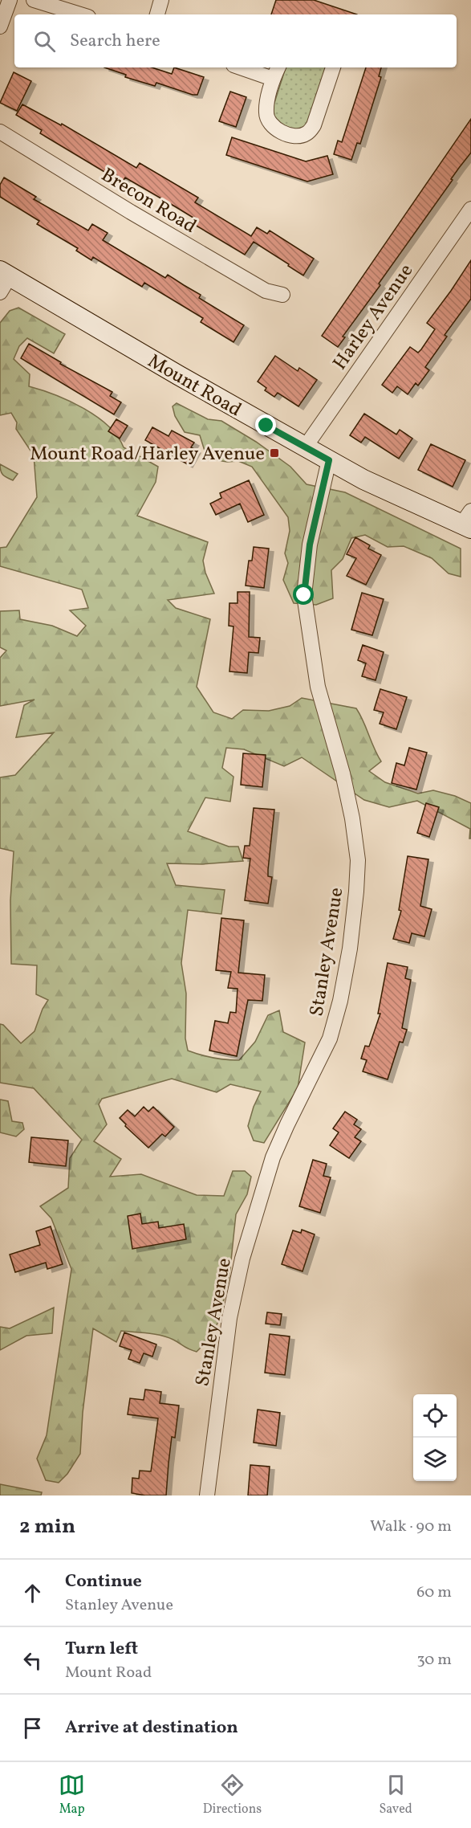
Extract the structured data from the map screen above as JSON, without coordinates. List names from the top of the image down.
{
  "streets": {
    "main road": ["Mount Road"],
    "street": ["Brecon Road", "Harley Avenue", "Stanley Avenue"]
  },
  "crossings": [
    ["Harley Avenue", "Mount Road"],
    ["Mount Road", "Stanley Avenue"]
  ],
  "places": {
    "transit": ["Mount Road/Harley Avenue"]
  },
  "page": {
    "search": "Search here",
    "heading": ["2 min", "Walk · 90 m"],
    "list": [
      ["Continue", "Stanley Avenue", "60 m"],
      ["Turn left", "Mount Road", "30 m"],
      "Arrive at destination"
    ],
    "nav": ["Map", "Directions", "Saved"]
  }
}
